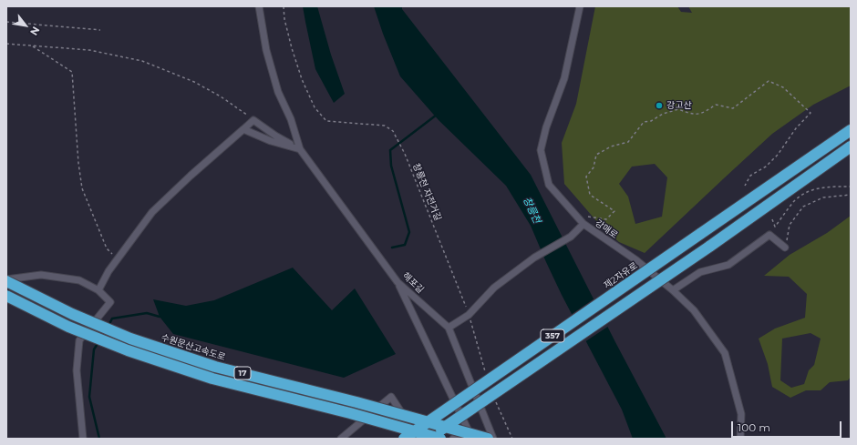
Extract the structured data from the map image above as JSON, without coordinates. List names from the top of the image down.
{
  "streets": {
    "highway": [
      "제2자유로",
      "357",
      "수원문산고속도로",
      "17"
    ],
    "street": ["강매로", "해포길"],
    "path": ["창릉천 자전거길"]
  },
  "water": ["창릉천"],
  "places": ["강고산"],
  "scale_bar": "100 m",
  "north": "bottom right"
}
